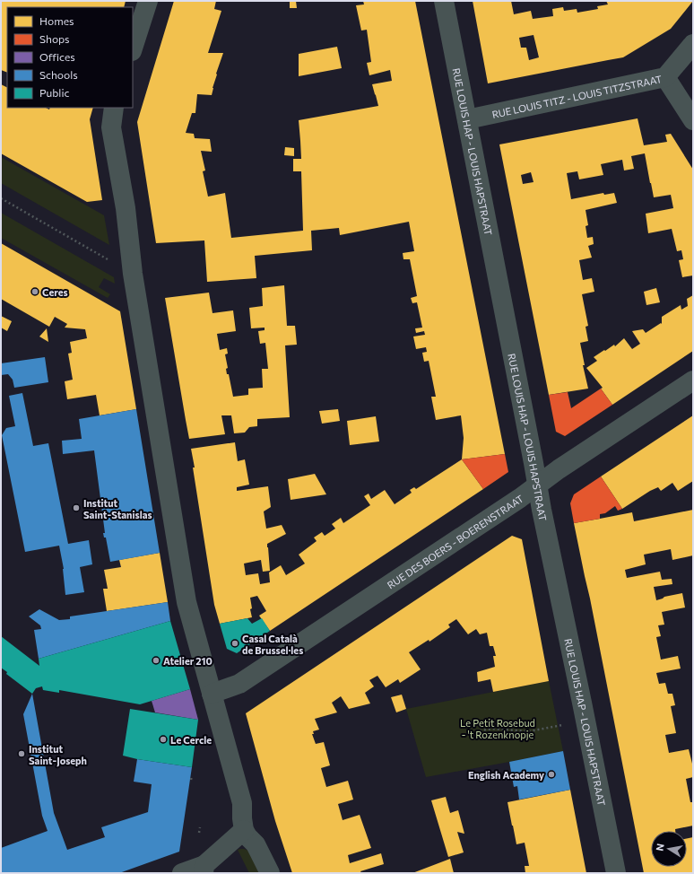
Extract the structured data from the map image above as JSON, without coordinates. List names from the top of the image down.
{
  "streets": {
    "street": ["RUE LOUIS TITZ - LOUIS TITZSTRAAT", "RUE LOUIS HAP - LOUIS HAPSTRAAT", "RUE DES BOERS - BOERENSTRAAT"]
  },
  "crossings": [
    ["RUE LOUIS TITZ - LOUIS TITZSTRAAT", "RUE LOUIS HAP - LOUIS HAPSTRAAT"],
    ["RUE LOUIS HAP - LOUIS HAPSTRAAT", "RUE DES BOERS - BOERENSTRAAT"]
  ],
  "parks": ["Le Petit Rosebud - 't Rozenknopje"],
  "places": [
    "Ceres",
    "Institut Saint-Stanislas",
    "Casal Català de Brussel·les",
    "Atelier 210",
    "Le Cercle",
    "Institut Saint-Joseph",
    "English Academy"
  ],
  "legend": [
    "Homes",
    "Shops",
    "Offices",
    "Schools",
    "Public"
  ],
  "north": "left"
}
